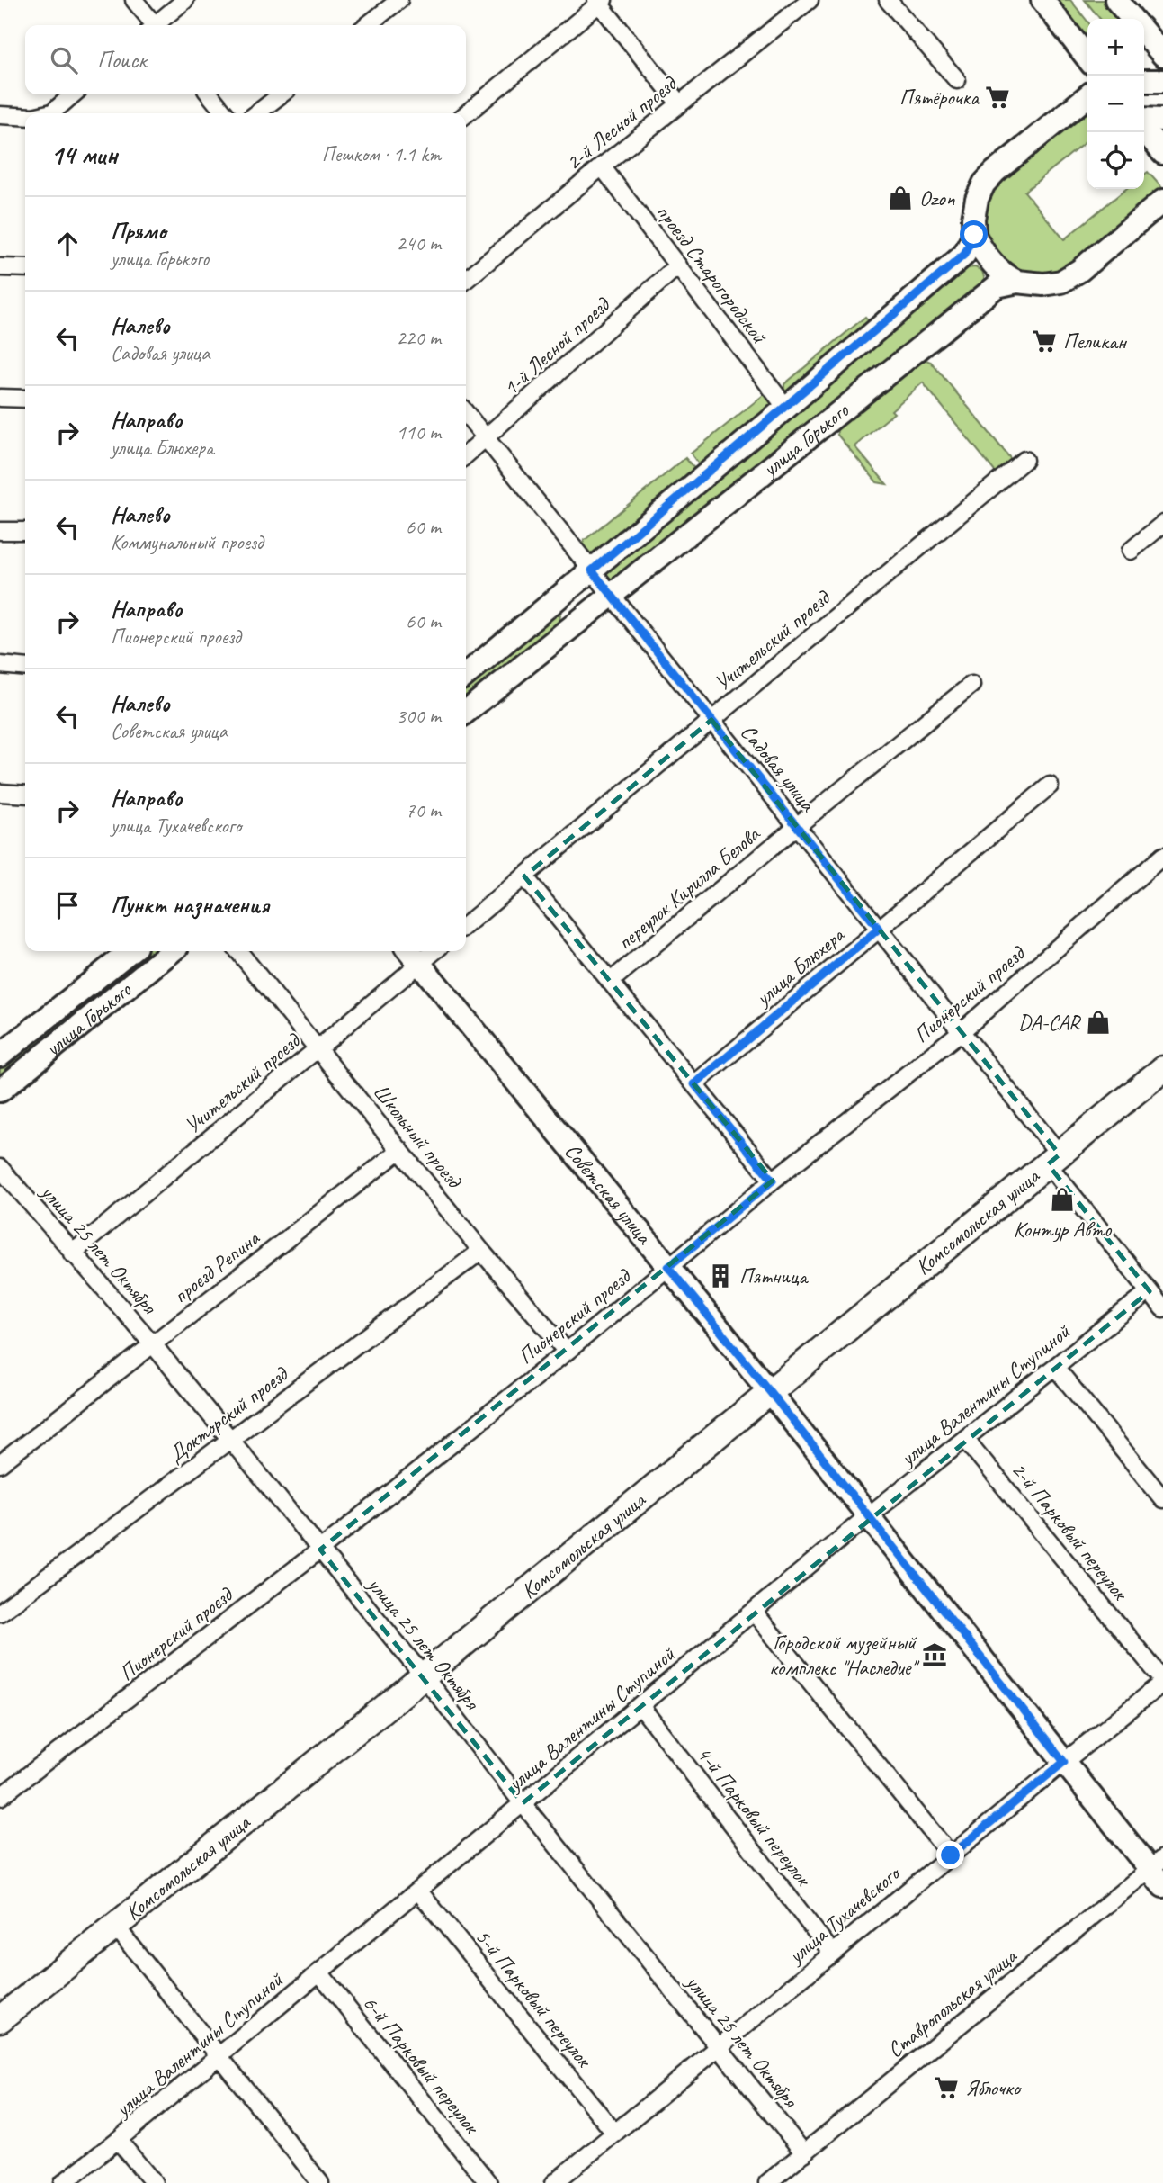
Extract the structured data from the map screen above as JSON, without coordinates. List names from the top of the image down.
{
  "streets": {
    "main road": ["улица Горького", "Советская улица", "Комсомольская улица"],
    "street": [
      "2-й Лесной проезд",
      "проезд Старогородской",
      "1-й Лесной проезд",
      "Учительский проезд",
      "Садовая улица",
      "переулок Кирилла Белова",
      "улица Блюхера",
      "Пионерский проезд",
      "Школьный проезд",
      "улица 25 лет Октября",
      "проезд Репина",
      "улица Валентины Ступиной",
      "Докторский проезд",
      "2-й Парковый переулок",
      "4-й Парковый переулок",
      "улица Тухачевского",
      "5-й Парковый переулок",
      "Ставропольская улица",
      "6-й Парковый переулок"
    ]
  },
  "crossings": [
    ["2-й Лесной проезд", "проезд Старогородской"],
    ["проезд Старогородской", "1-й Лесной проезд"],
    ["проезд Старогородской", "улица Горького"],
    ["1-й Лесной проезд", "Садовая улица"],
    ["улица Горького", "Садовая улица"],
    ["Учительский проезд", "Садовая улица"],
    ["Учительский проезд", "Школьный проезд"],
    ["Учительский проезд", "Советская улица"],
    ["Учительский проезд", "улица 25 лет Октября"],
    ["Садовая улица", "переулок Кирилла Белова"],
    ["Садовая улица", "улица Блюхера"],
    ["Садовая улица", "Пионерский проезд"],
    ["Садовая улица", "Комсомольская улица"],
    ["Садовая улица", "улица Валентины Ступиной"],
    ["Пионерский проезд", "Школьный проезд"],
    ["Пионерский проезд", "Советская улица"],
    ["Пионерский проезд", "улица 25 лет Октября"],
    ["Школьный проезд", "проезд Репина"],
    ["Школьный проезд", "Докторский проезд"],
    ["Советская улица", "Комсомольская улица"],
    ["Советская улица", "улица Валентины Ступиной"],
    ["Советская улица", "улица Тухачевского"],
    ["Советская улица", "Ставропольская улица"],
    ["Комсомольская улица", "улица 25 лет Октября"],
    ["улица 25 лет Октября", "проезд Репина"],
    ["улица 25 лет Октября", "улица Валентины Ступиной"],
    ["улица 25 лет Октября", "Докторский проезд"],
    ["улица 25 лет Октября", "улица Тухачевского"],
    ["улица 25 лет Октября", "Ставропольская улица"],
    ["улица Валентины Ступиной", "2-й Парковый переулок"],
    ["улица Валентины Ступиной", "4-й Парковый переулок"],
    ["улица Валентины Ступиной", "5-й Парковый переулок"],
    ["улица Валентины Ступиной", "6-й Парковый переулок"],
    ["2-й Парковый переулок", "улица Тухачевского"],
    ["4-й Парковый переулок", "улица Тухачевского"],
    ["улица Тухачевского", "5-й Парковый переулок"]
  ],
  "places": {
    "supermarket": ["Пятёрочка", "Пеликан", "Яблочко"],
    "shop": ["Ozon", "DA-CAR", "Контур Авто"],
    "building": ["Пятница"],
    "museum": ["Городской музейный комплекс \"Наследие\""]
  },
  "page": {
    "map_buttons": ["+", "−"],
    "search": "Поиск",
    "heading": ["14 мин", "Пешком · 1.1 km"],
    "list": [
      ["Прямо", "улица Горького", "240 m"],
      ["Налево", "Садовая улица", "220 m"],
      ["Направо", "улица Блюхера", "110 m"],
      ["Налево", "Коммунальный проезд", "60 m"],
      ["Направо", "Пионерский проезд", "60 m"],
      ["Налево", "Советская улица", "300 m"],
      ["Направо", "улица Тухачевского", "70 m"],
      "Пункт назначения"
    ]
  }
}
